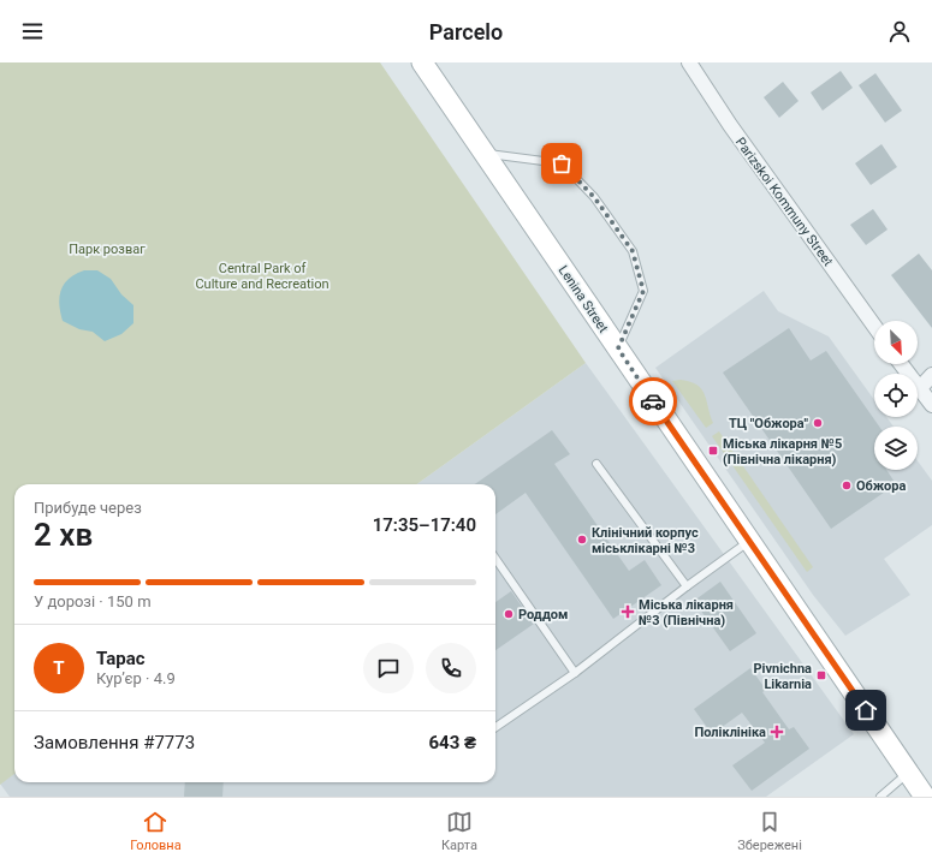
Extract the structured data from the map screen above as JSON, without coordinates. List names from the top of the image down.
{
  "streets": {
    "main road": ["Lenina Street"],
    "street": ["Parizskoi Kommuny Street"]
  },
  "parks": ["Парк розваг", "Central Park of Culture and Recreation"],
  "places": {
    "other": [
      "ТЦ \"Обжора\"",
      "Обжора",
      "Клінічний корпус міськлікарні №3",
      "Роддом"
    ],
    "transit": ["Міська лікарня №5 (Північна лікарня)", "Pivnichna Likarnia"],
    "health": ["Міська лікарня №3 (Північна)", "Поліклініка"]
  },
  "north": "bottom right",
  "page": {
    "header": "Parcelo",
    "heading": ["2 хв", "Прибуде через", "17:35–17:40"],
    "panel": [
      "Тарас",
      "Кур’єр · 4.9",
      "Замовлення #7773",
      "643 ₴"
    ],
    "bar": "У дорозі · 150 m",
    "round": "Т",
    "tabs": ["Головна", "Карта", "Збережені"]
  }
}
